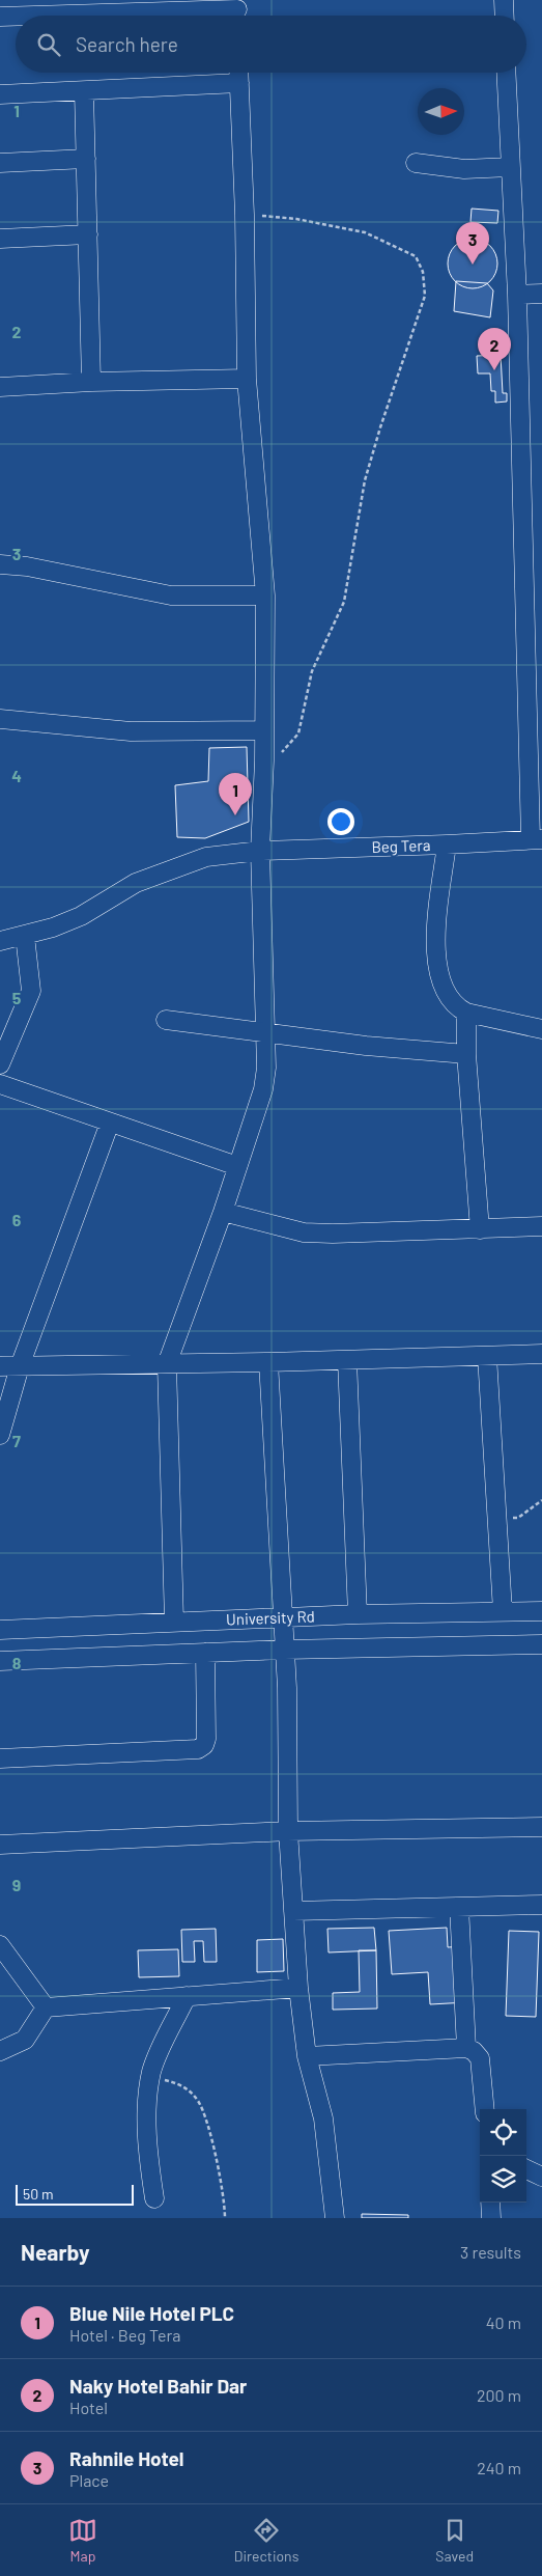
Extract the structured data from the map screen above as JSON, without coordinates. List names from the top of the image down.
{
  "streets": {
    "street": ["Beg Tera", "University Rd"]
  },
  "scale_bar": "50 m",
  "north": "right",
  "page": {
    "search": "Search here",
    "pins": ["3", "2", "1"],
    "scale": "50 m",
    "heading": ["Nearby", "3 results"],
    "list": [
      {
        "mark": "1",
        "name": "Blue Nile Hotel PLC",
        "note": "Hotel · Beg Tera",
        "value": "40 m"
      },
      {
        "mark": "2",
        "name": "Naky Hotel Bahir Dar",
        "note": "Hotel",
        "value": "200 m"
      },
      {
        "mark": "3",
        "name": "Rahnile Hotel",
        "note": "Place",
        "value": "240 m"
      }
    ],
    "nav": ["Map", "Directions", "Saved"]
  },
  "grid": {
    "rows": [
      "1",
      "2",
      "3",
      "4",
      "5",
      "6",
      "7",
      "8",
      "9"
    ]
  }
}
